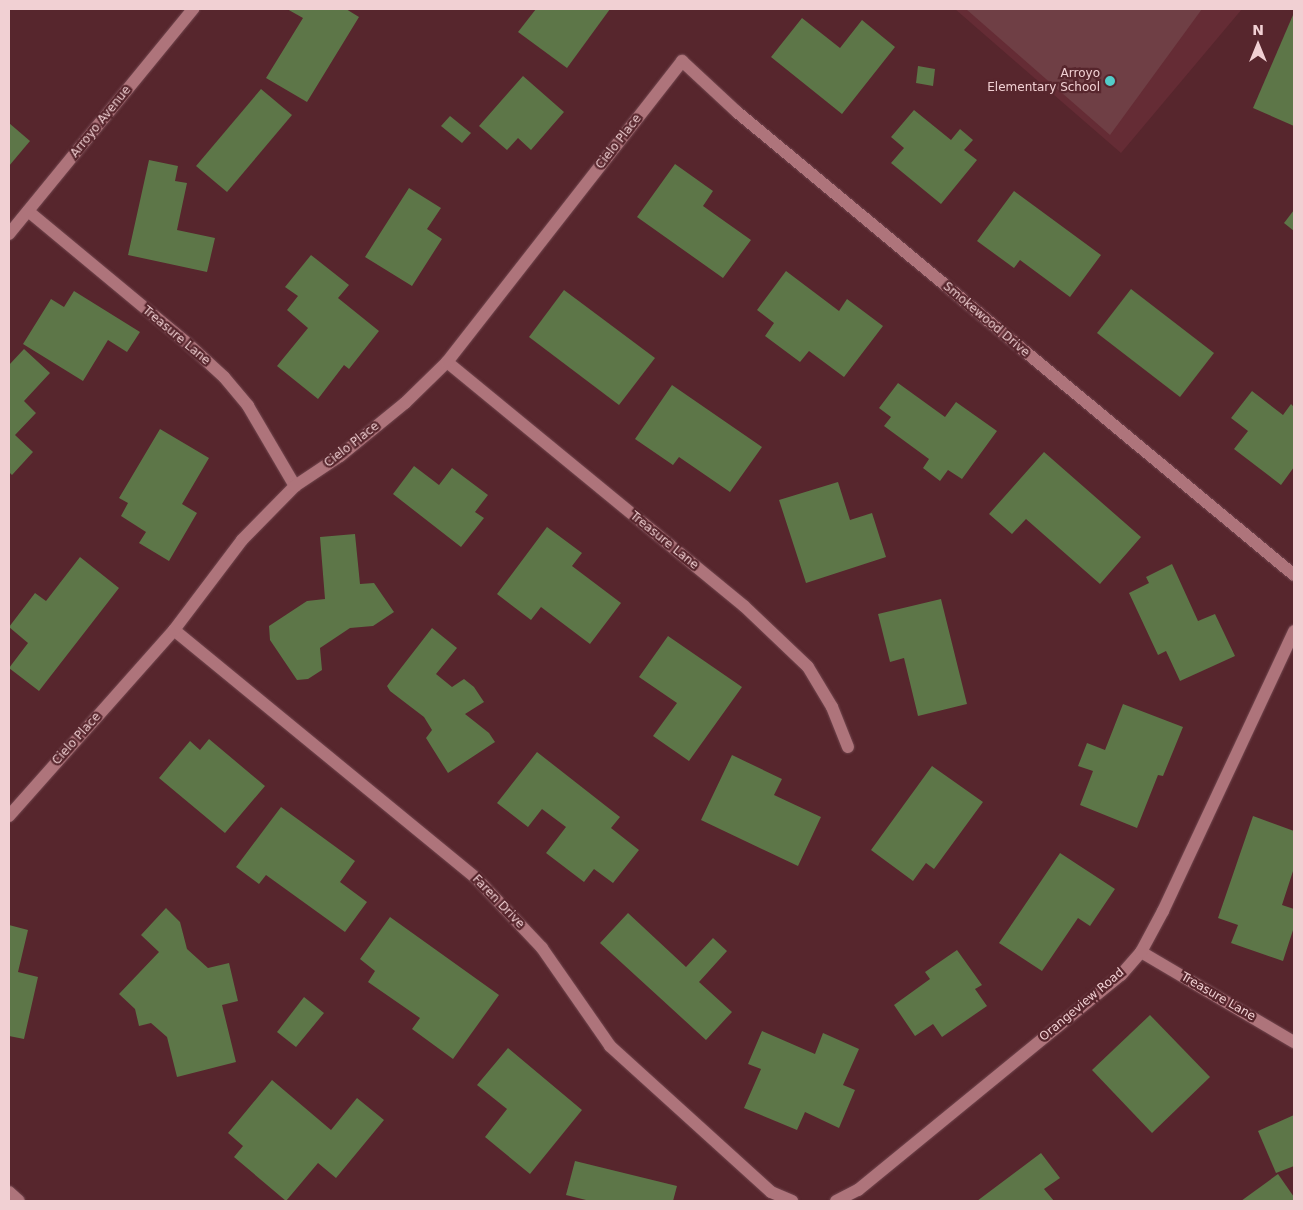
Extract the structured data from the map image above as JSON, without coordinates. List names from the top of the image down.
{
  "streets": {
    "street": [
      "Arroyo Avenue",
      "Cielo Place",
      "Smokewood Drive",
      "Treasure Lane",
      "Faren Drive",
      "Orangeview Road"
    ]
  },
  "crossings": [
    ["Arroyo Avenue", "Treasure Lane"],
    ["Cielo Place", "Smokewood Drive"],
    ["Cielo Place", "Treasure Lane"],
    ["Cielo Place", "Faren Drive"],
    ["Treasure Lane", "Orangeview Road"]
  ],
  "places": ["Arroyo Elementary School"],
  "north": "top"
}
